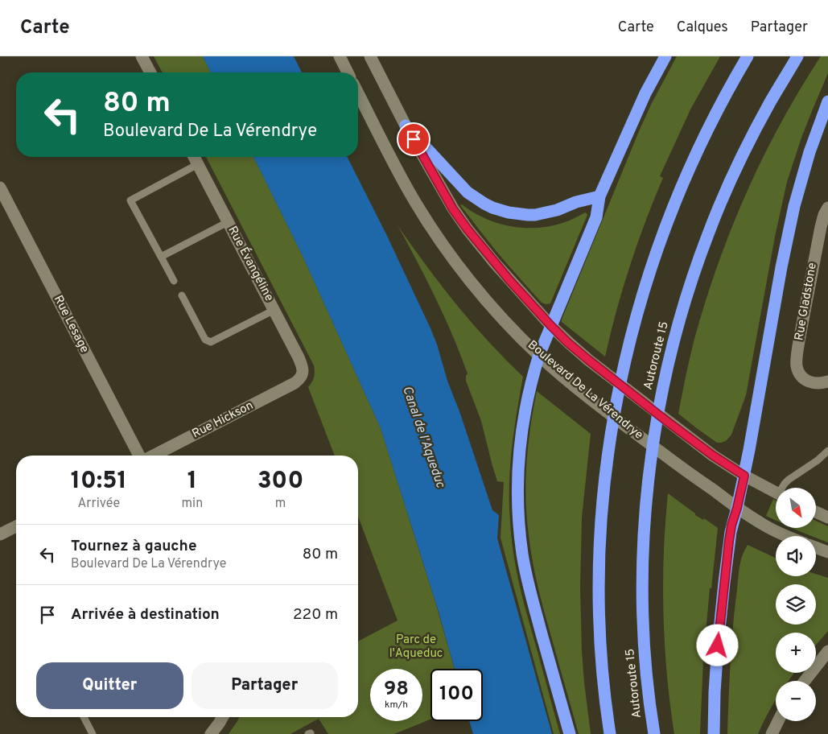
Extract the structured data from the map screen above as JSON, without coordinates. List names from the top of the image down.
{
  "streets": {
    "highway": ["Autoroute 15"],
    "main road": [
      "Rue Évangéline",
      "Rue Gladstone",
      "Rue Lesage",
      "Boulevard De La Vérendrye",
      "Rue Hickson"
    ]
  },
  "crossings": [
    ["Rue Évangéline", "Rue Hickson"]
  ],
  "water": ["Canal de l'Aqueduc"],
  "parks": ["Parc de l'Aqueduc"],
  "north": "bottom right",
  "page": {
    "header": "Carte",
    "nav": ["Carte", "Calques", "Partager"],
    "turn": ["80 m", "Boulevard De La Vérendrye"],
    "eta": [
      "10:51",
      "Arrivée",
      "1",
      "min",
      "300",
      "m"
    ],
    "map_buttons": ["+", "−"],
    "list": [
      {
        "name": "Tournez à gauche",
        "note": "Boulevard De La Vérendrye",
        "value": "80 m"
      },
      {
        "name": "Arrivée à destination",
        "value": "220 m"
      }
    ],
    "buttons": ["Quitter", "Partager"],
    "speed": "98 km/h",
    "limit": "100"
  }
}
